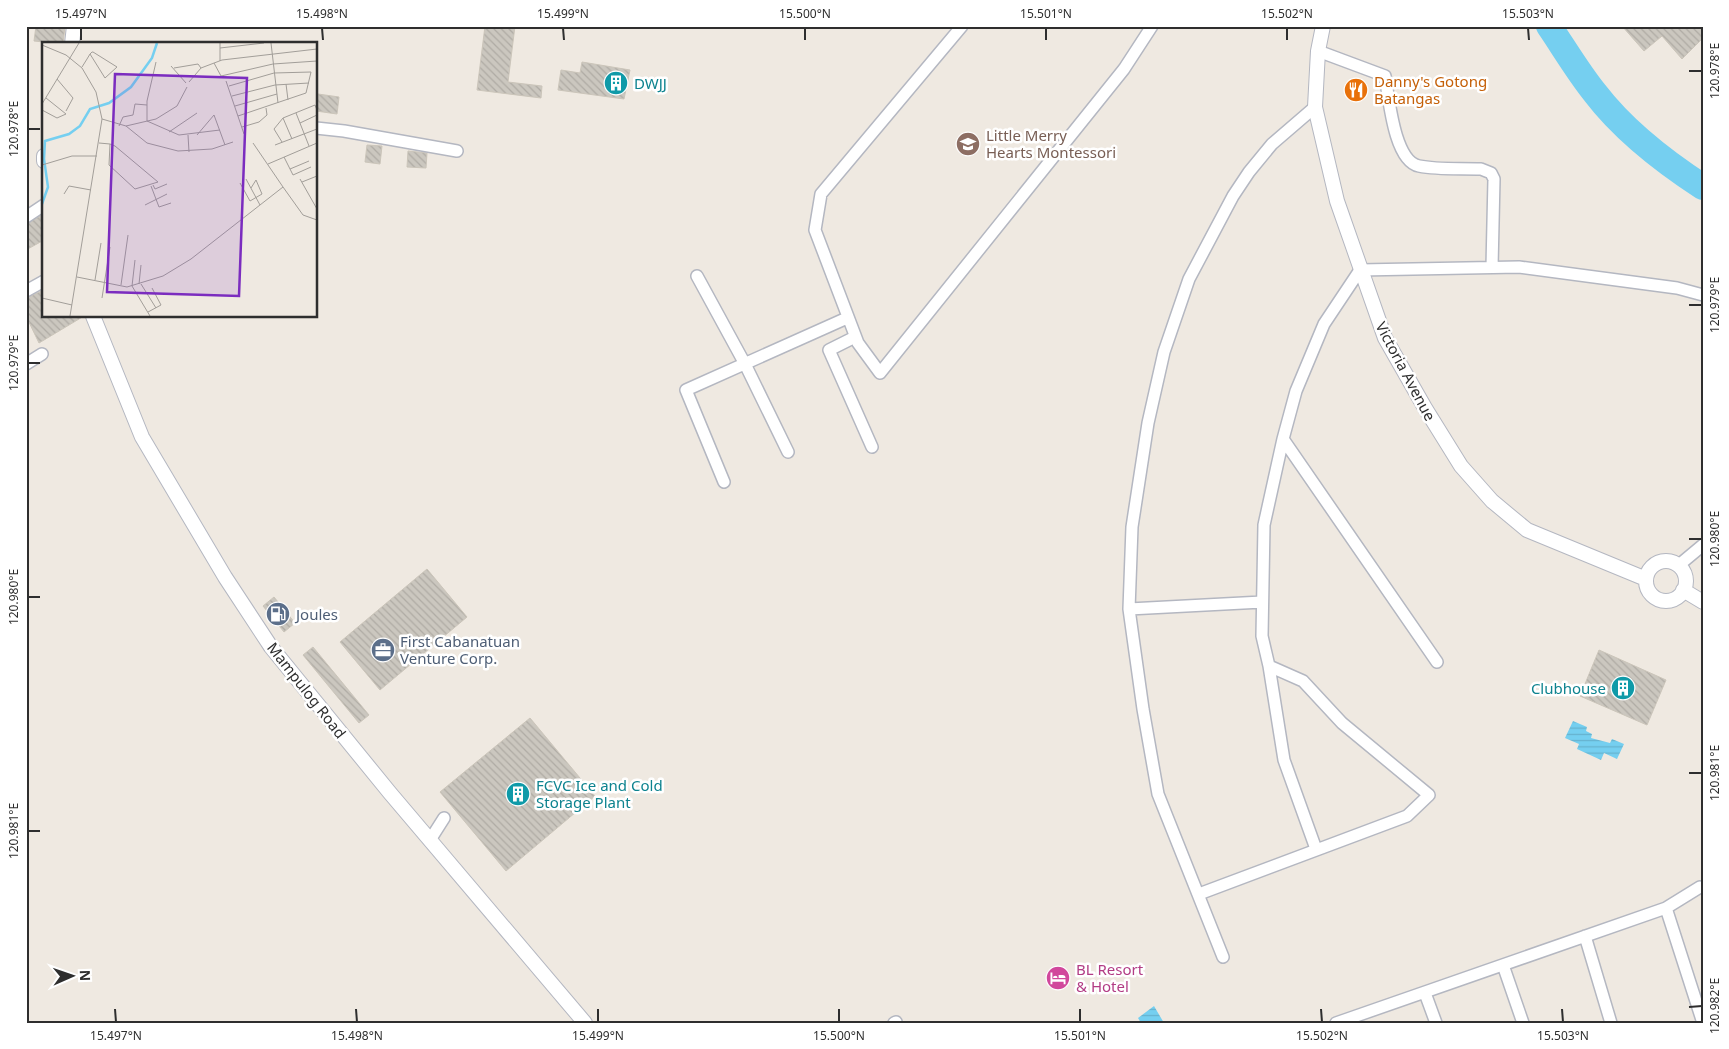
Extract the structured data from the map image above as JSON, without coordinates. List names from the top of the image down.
{
  "streets": {
    "street": ["Victoria Avenue", "Mampulog Road"]
  },
  "places": {
    "building": ["DWJJ", "Clubhouse", "FCVC Ice and Cold Storage Plant"],
    "restaurant": ["Danny's Gotong Batangas"],
    "school or university": ["Little Merry Hearts Montessori"],
    "fuel station": ["Joules"],
    "office": ["First Cabanatuan Venture Corp."],
    "hotel": ["BL Resort & Hotel"]
  },
  "north": "right",
  "coordinates": [
    "15.497°N",
    "15.498°N",
    "15.499°N",
    "15.500°N",
    "15.501°N",
    "15.502°N",
    "15.503°N",
    "120.978°E",
    "120.979°E",
    "120.980°E",
    "120.981°E",
    "120.982°E"
  ]
}
